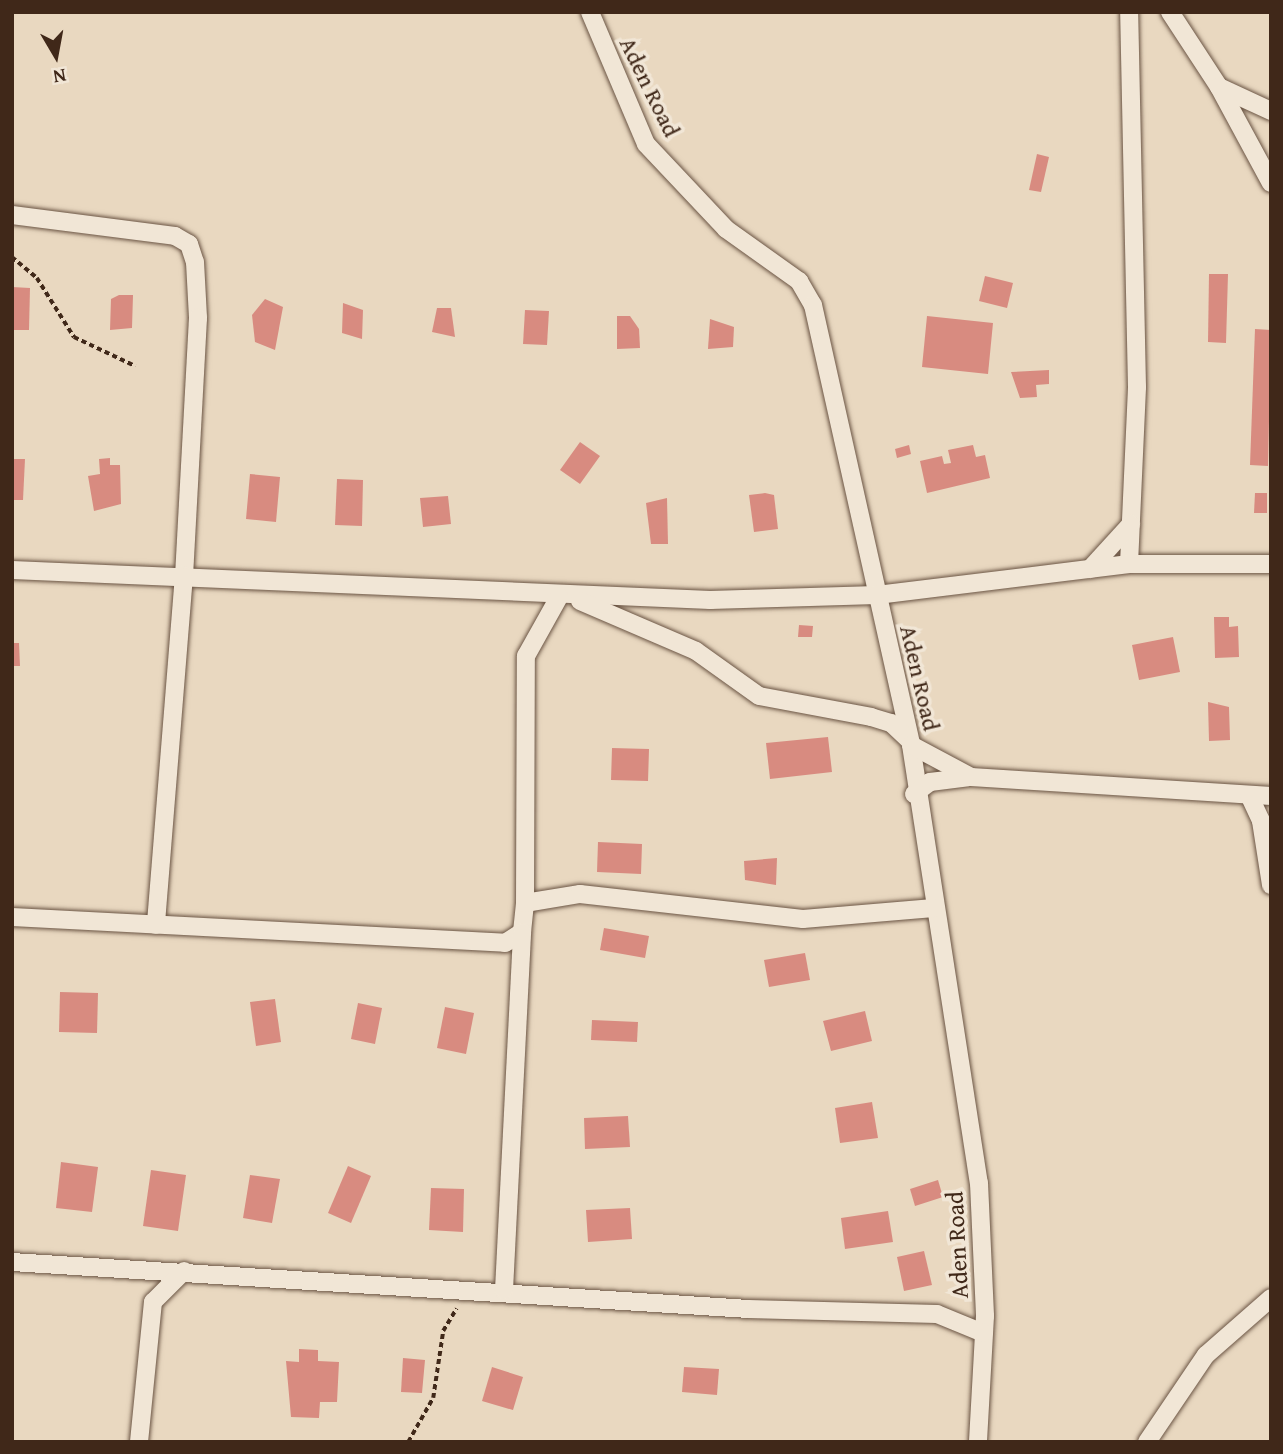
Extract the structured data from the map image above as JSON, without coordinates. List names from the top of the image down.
{
  "streets": {
    "street": ["Aden Road"]
  },
  "north": "bottom"
}
